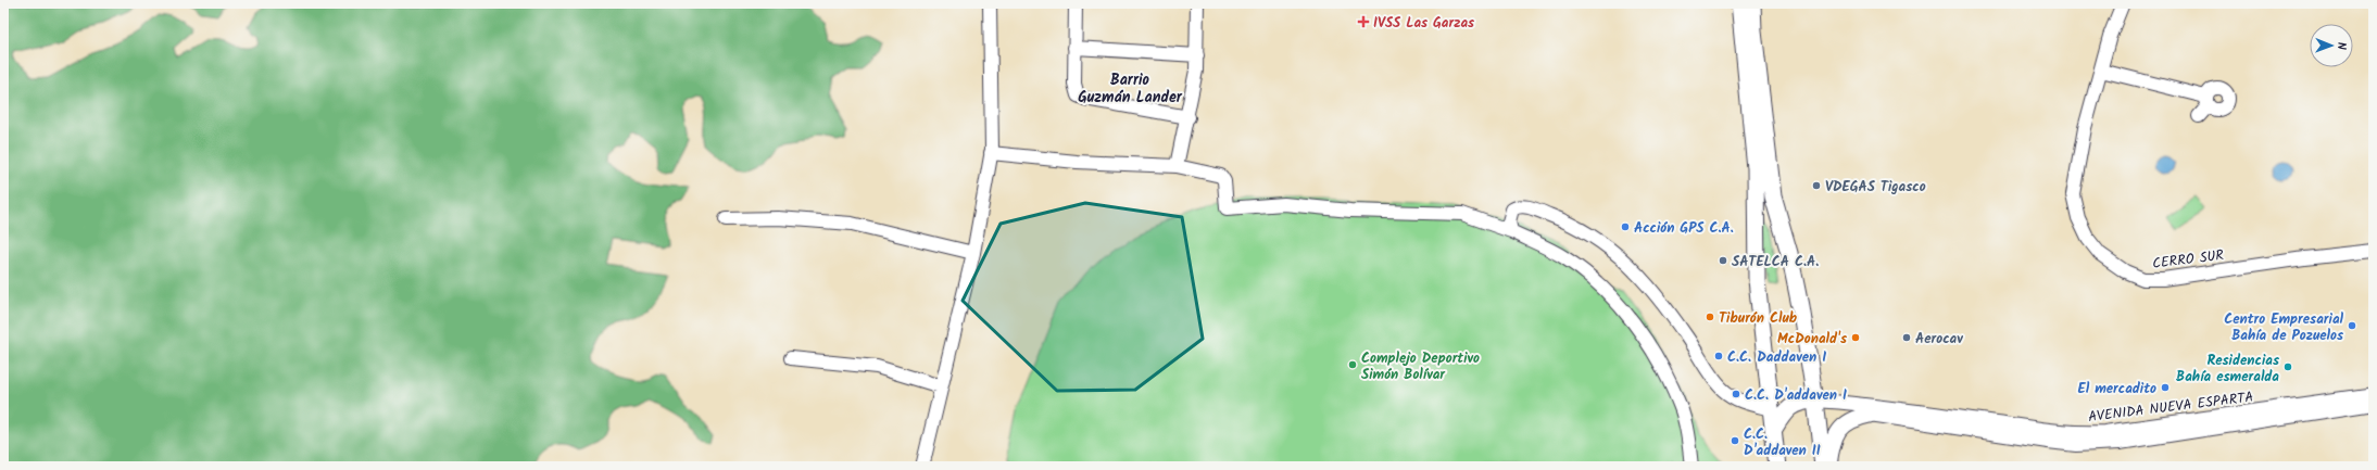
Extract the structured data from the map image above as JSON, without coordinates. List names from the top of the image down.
{
  "streets": {
    "street": ["CERRO SUR", "AVENIDA NUEVA ESPARTA"]
  },
  "districts": ["Barrio Guzmán Lander"],
  "places": {
    "health": ["IVSS Las Garzas"],
    "other": [
      "VDEGAS Tigasco",
      "Acción GPS C.A.",
      "SATELCA C.A.",
      "Tiburón Club",
      "Centro Empresarial Bahía de Pozuelos",
      "McDonald's",
      "Aerocav",
      "C.C. Daddaven I",
      "Complejo Deportivo Simón Bolívar",
      "Residencias Bahía esmeralda",
      "El mercadito",
      "C.C. D'addaven I",
      "C.C. D'addaven II"
    ]
  },
  "north": "right"
}
